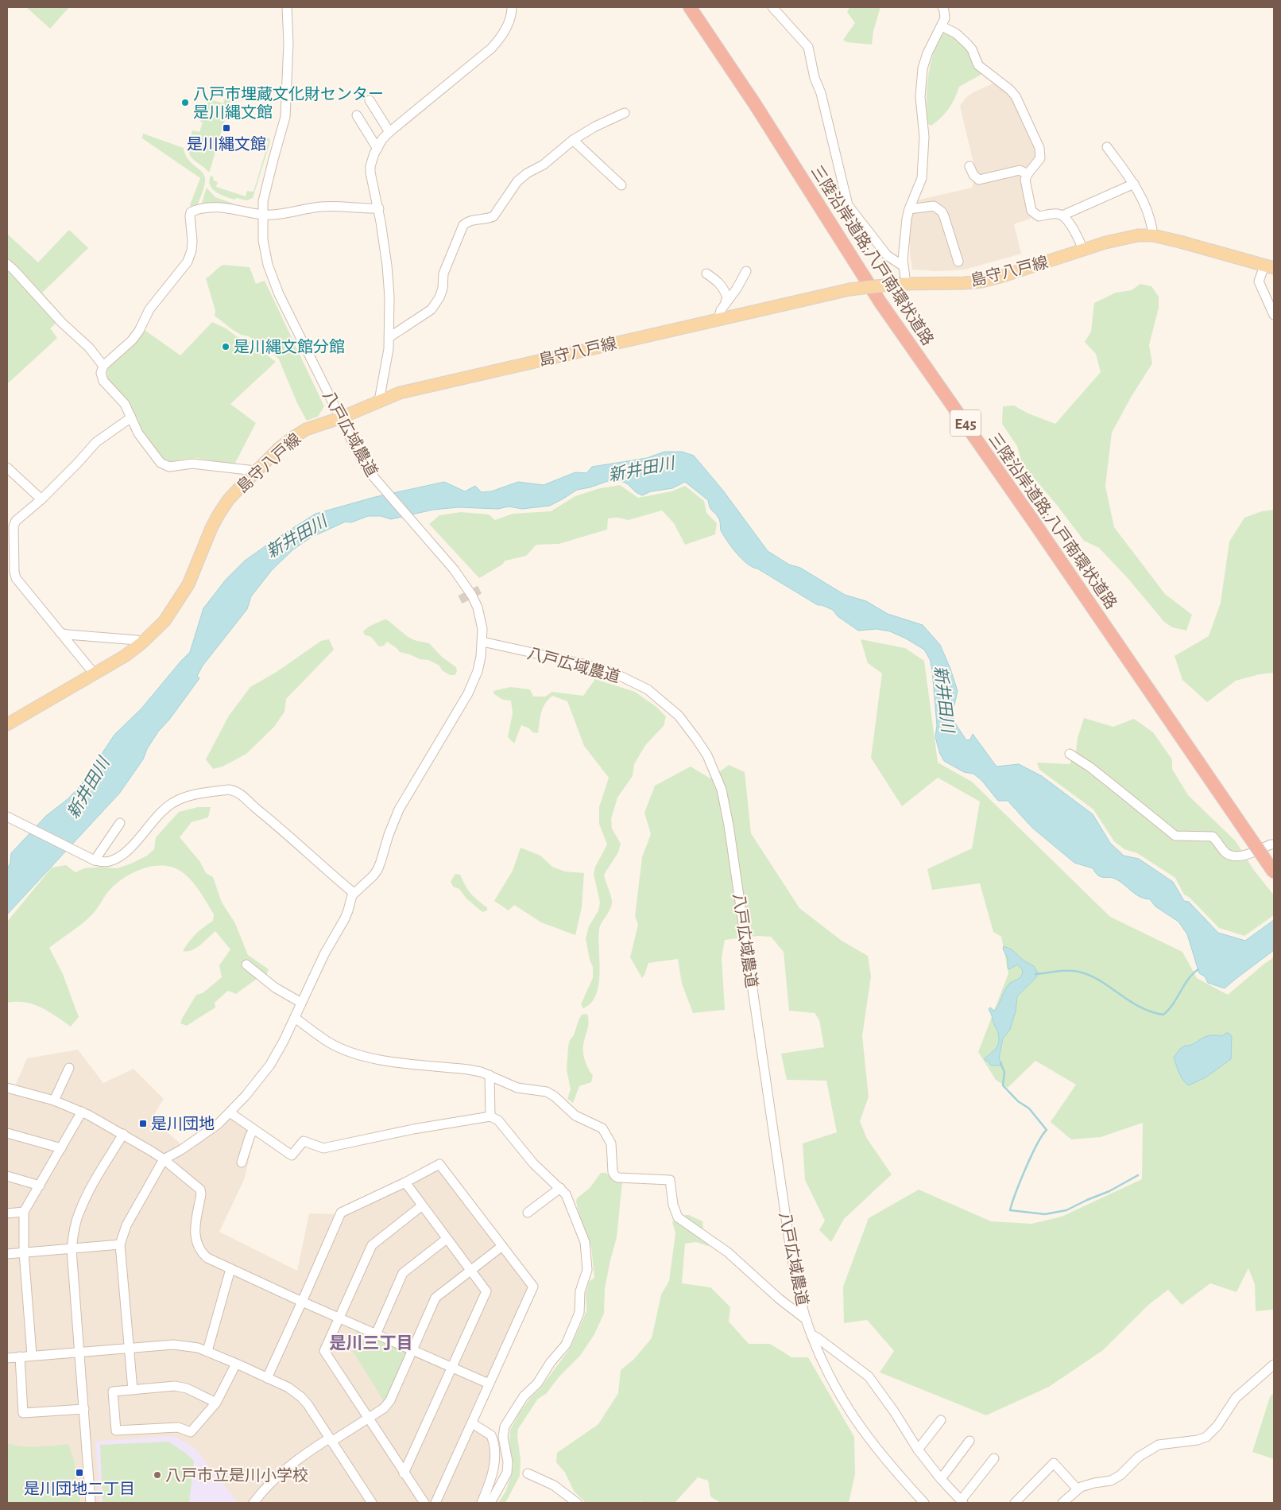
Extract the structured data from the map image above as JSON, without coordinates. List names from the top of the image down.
{
  "streets": {
    "highway": ["三陸沿岸道路;八戸南環状道路", "E45"],
    "main road": ["島守八戸線"],
    "street": ["八戸広域農道"]
  },
  "crossings": [
    ["島守八戸線", "八戸広域農道"]
  ],
  "districts": ["是川三丁目"],
  "water": ["新井田川"],
  "places": {
    "other": ["八戸市埋蔵文化財センター 是川縄文館", "是川縄文館分館", "八戸市立是川小学校"],
    "transit": ["是川縄文館", "是川団地", "是川団地二丁目"]
  }
}
